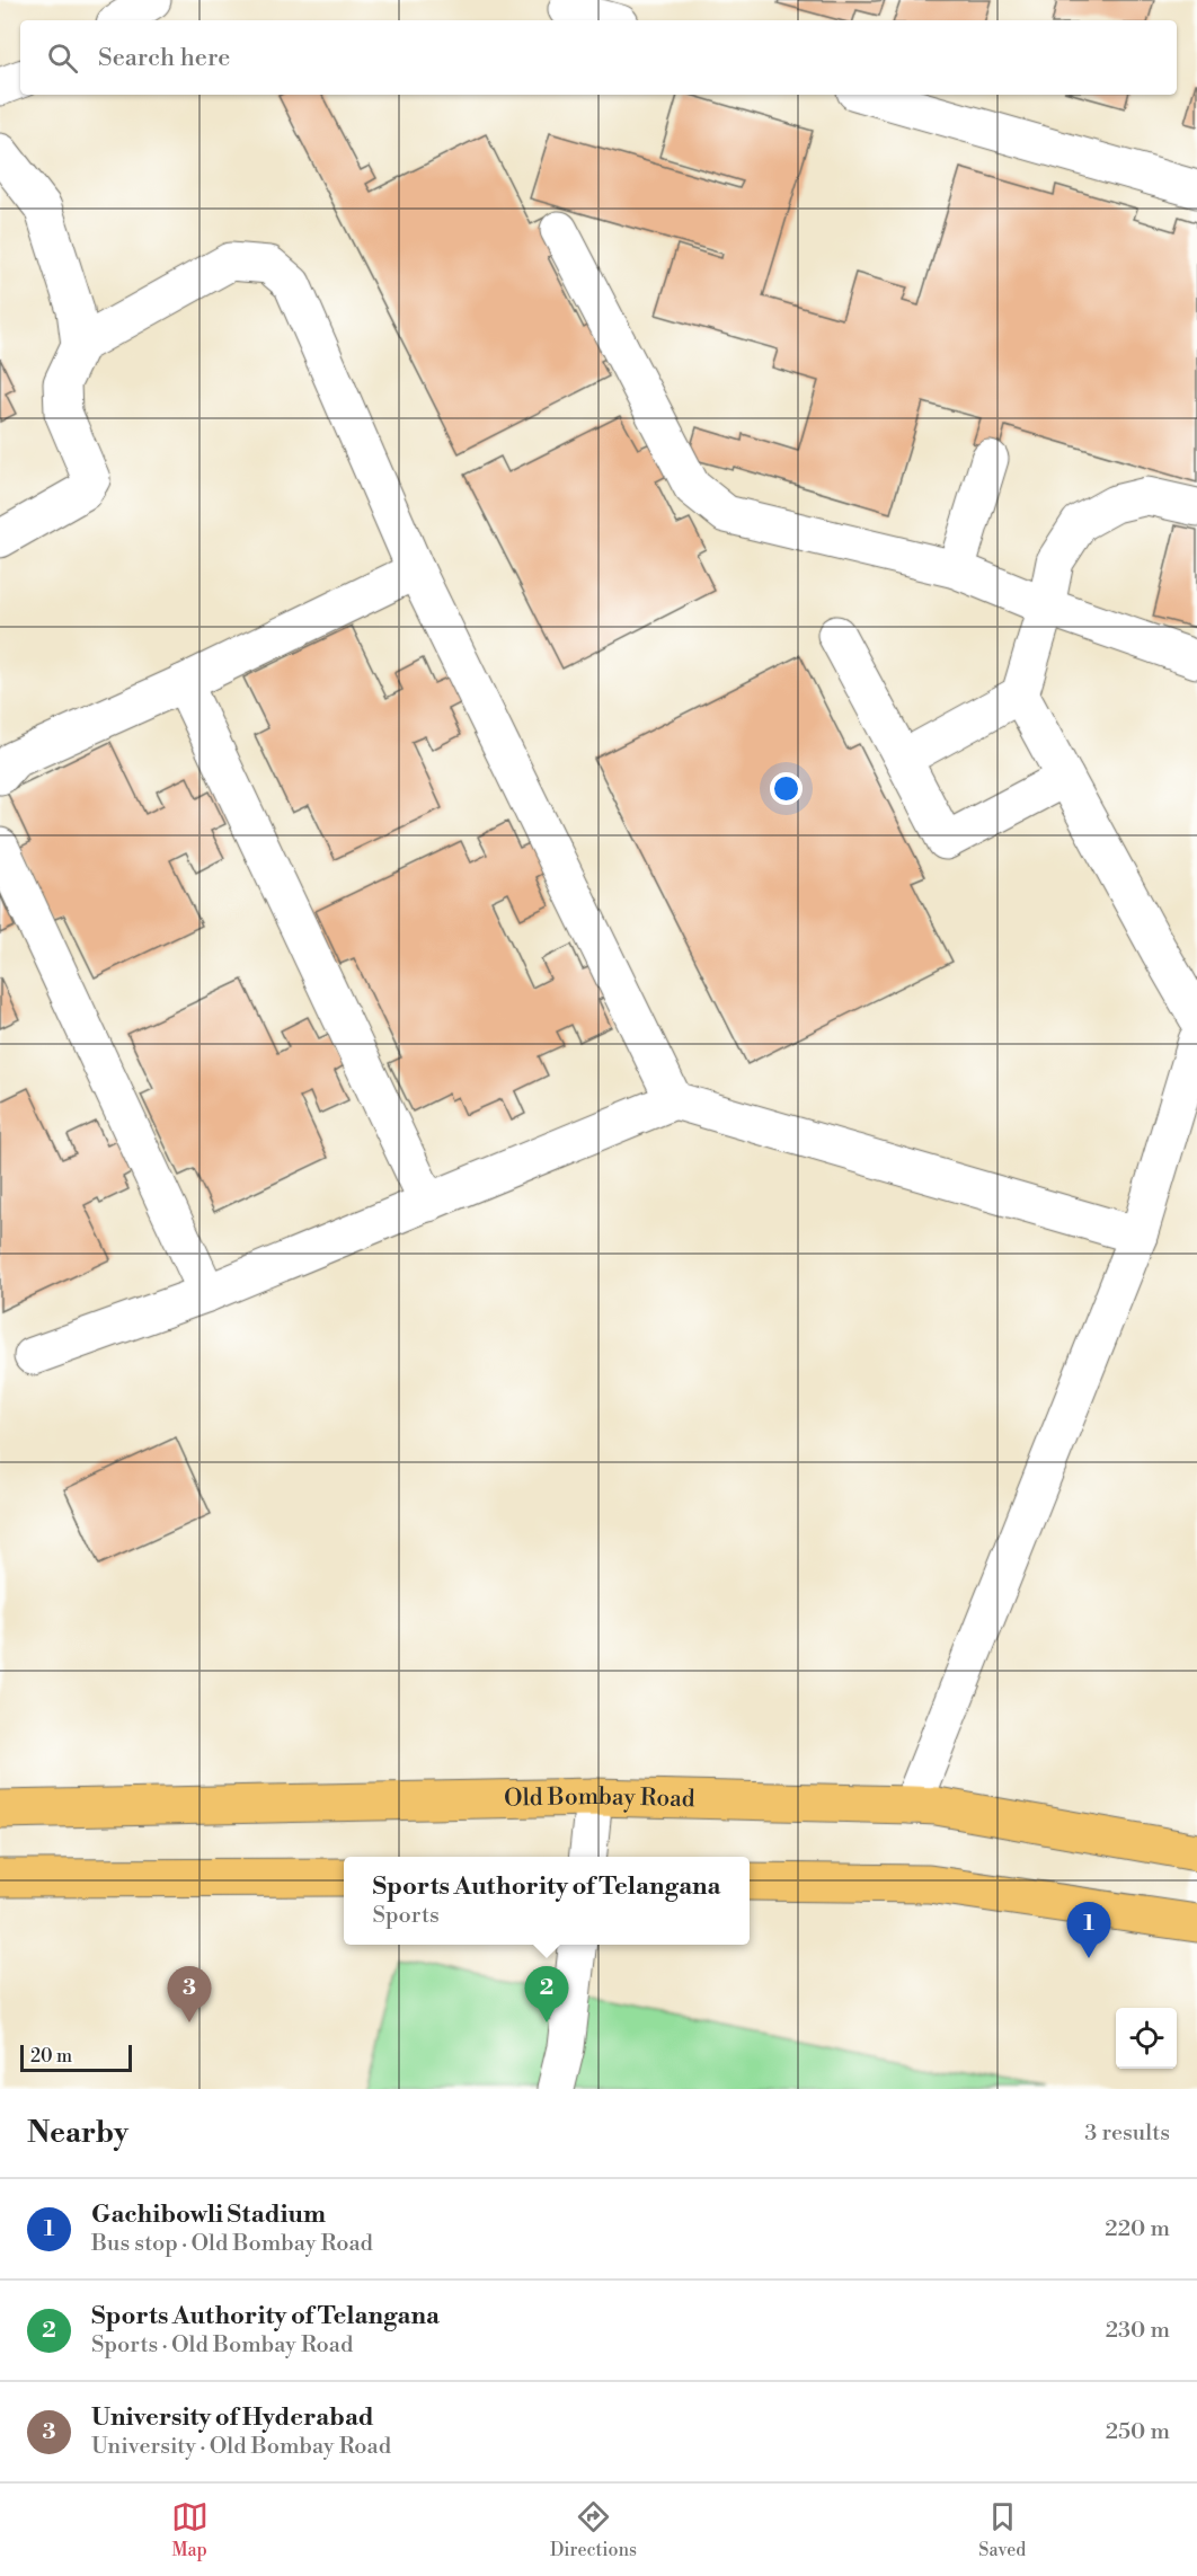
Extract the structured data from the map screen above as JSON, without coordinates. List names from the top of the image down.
{
  "streets": {
    "main road": ["Old Bombay Road"]
  },
  "scale_bar": "20 m",
  "page": {
    "search": "Search here",
    "popup": ["Sports Authority of Telangana", "Sports"],
    "pins": ["1", "2", "3"],
    "scale": "20 m",
    "heading": ["Nearby", "3 results"],
    "list": [
      {
        "mark": "1",
        "name": "Gachibowli Stadium",
        "note": "Bus stop · Old Bombay Road",
        "value": "220 m"
      },
      {
        "mark": "2",
        "name": "Sports Authority of Telangana",
        "note": "Sports · Old Bombay Road",
        "value": "230 m"
      },
      {
        "mark": "3",
        "name": "University of Hyderabad",
        "note": "University · Old Bombay Road",
        "value": "250 m"
      }
    ],
    "nav": ["Map", "Directions", "Saved"]
  }
}
